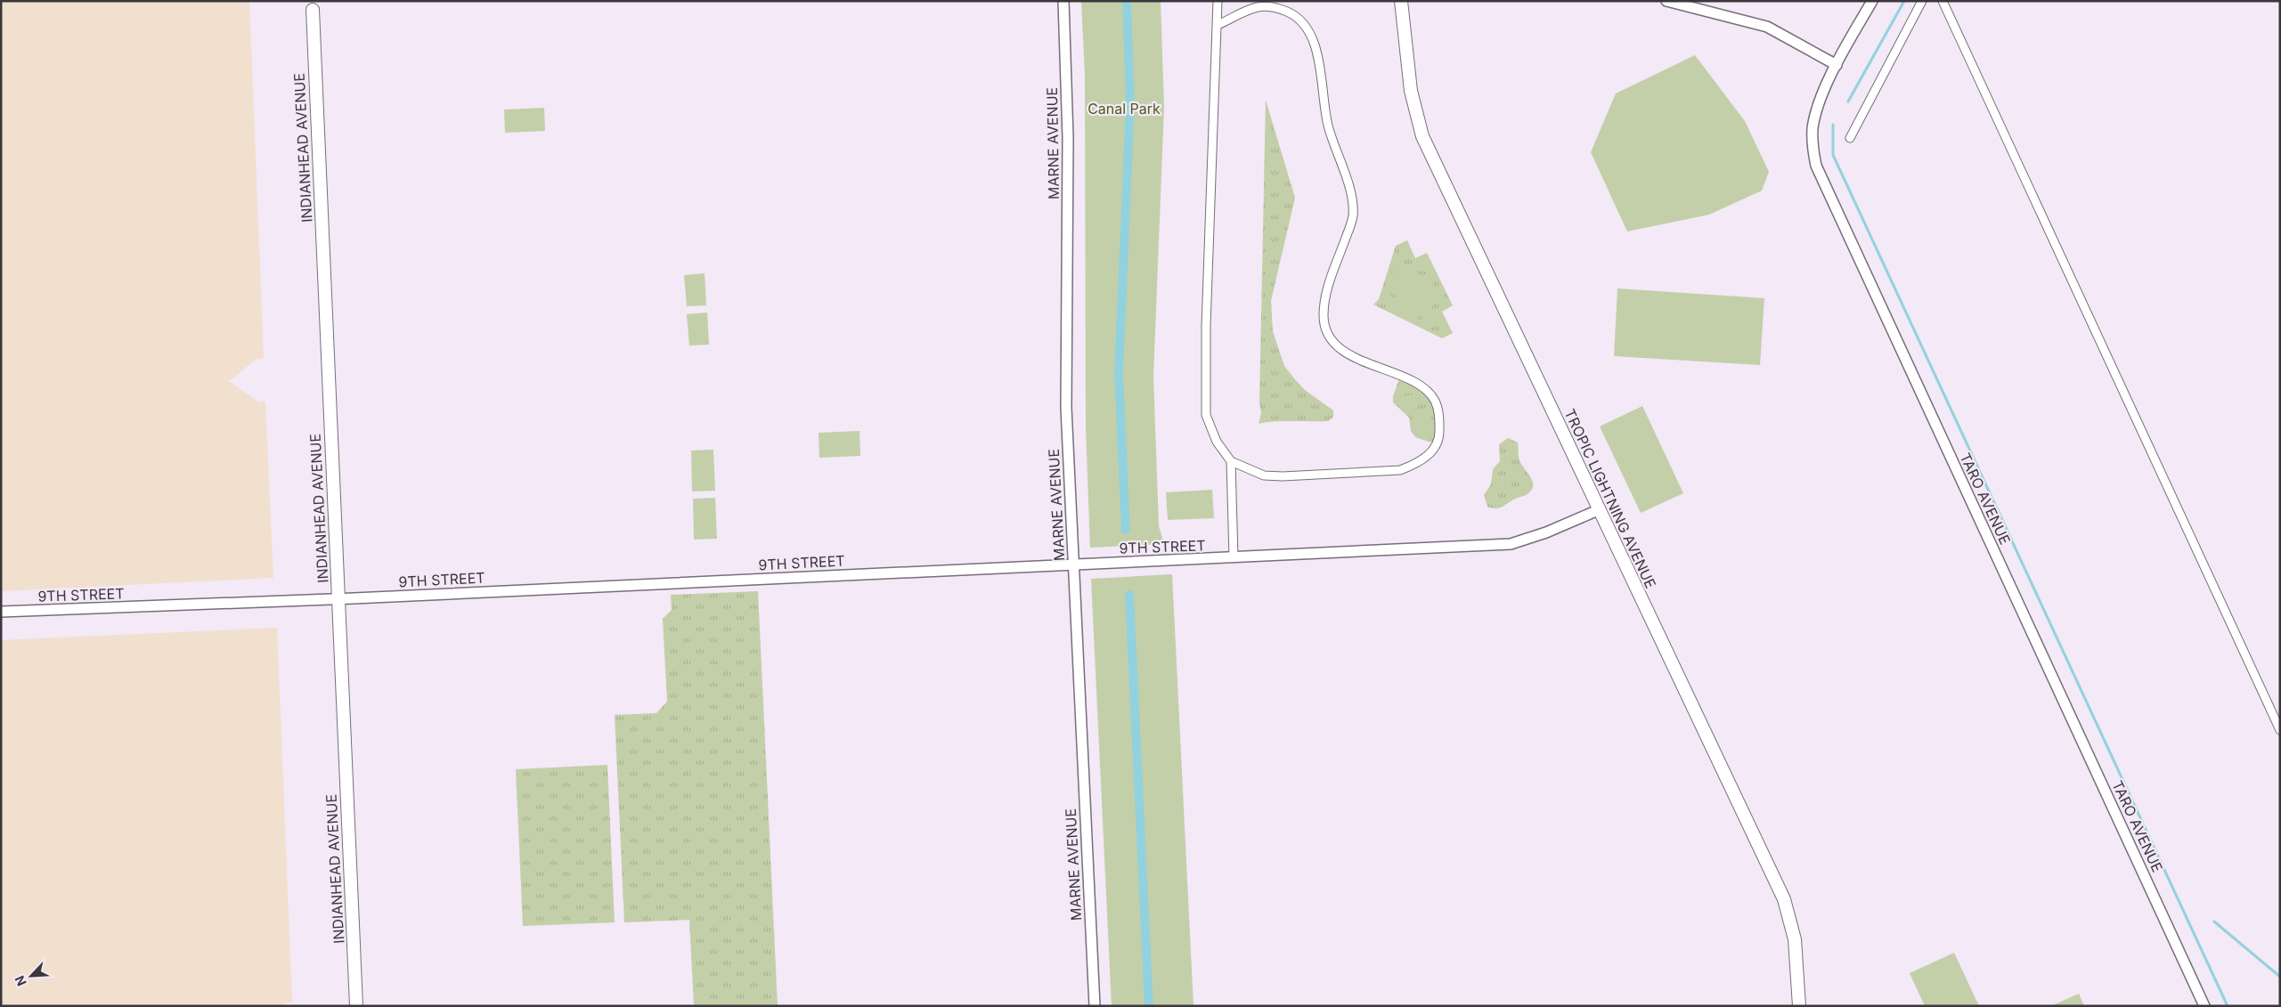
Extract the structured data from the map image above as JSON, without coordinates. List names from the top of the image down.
{
  "streets": {
    "main road": ["INDIANHEAD AVENUE", "TROPIC LIGHTNING AVENUE"],
    "street": ["MARNE AVENUE", "TARO AVENUE", "9TH STREET"]
  },
  "crossings": [
    ["MARNE AVENUE", "9TH STREET"],
    ["INDIANHEAD AVENUE", "9TH STREET"],
    ["TROPIC LIGHTNING AVENUE", "9TH STREET"]
  ],
  "parks": ["Canal Park"],
  "north": "bottom left"
}
